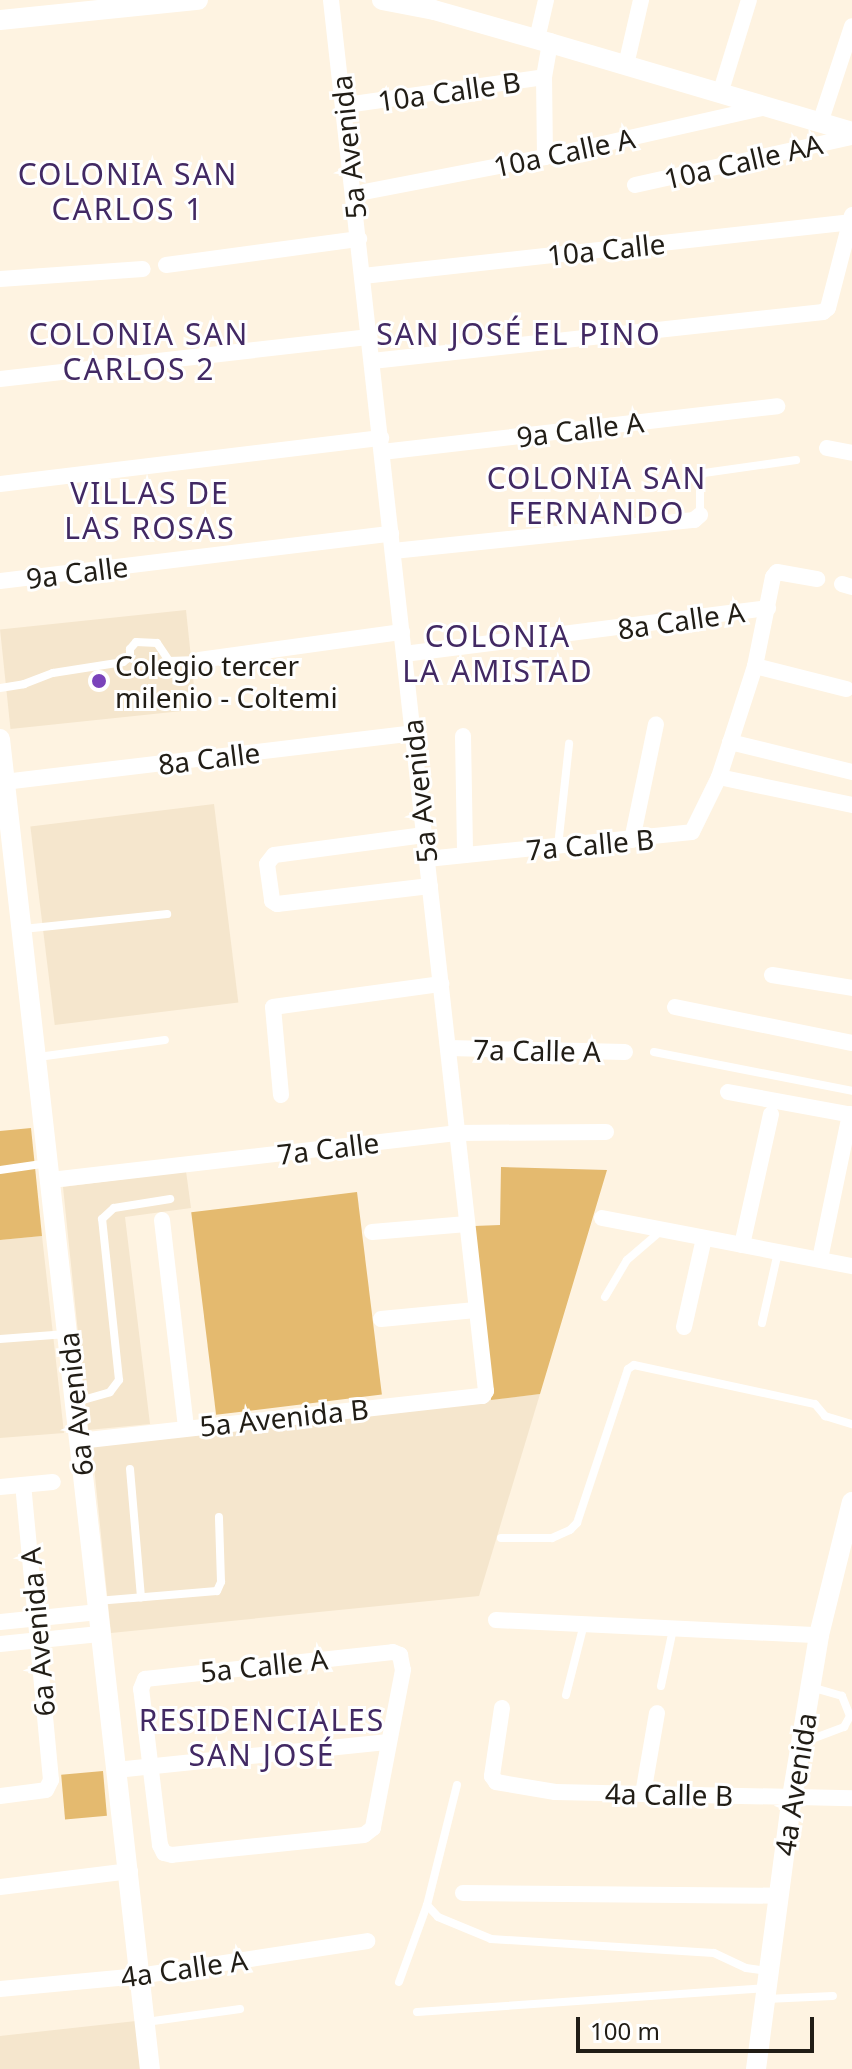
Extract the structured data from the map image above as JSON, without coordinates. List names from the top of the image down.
{
  "streets": {
    "street": [
      "10a Calle B",
      "5a Avenida",
      "10a Calle A",
      "10a Calle AA",
      "10a Calle",
      "9a Calle A",
      "9a Calle",
      "8a Calle A",
      "8a Calle",
      "7a Calle B",
      "7a Calle A",
      "7a Calle",
      "6a Avenida",
      "5a Avenida B",
      "6a Avenida A",
      "5a Calle A",
      "4a Avenida",
      "4a Calle B",
      "4a Calle A"
    ]
  },
  "crossings": [
    ["5a Avenida", "10a Calle"],
    ["5a Avenida", "9a Calle A"],
    ["5a Avenida", "9a Calle"],
    ["5a Avenida", "8a Calle A"],
    ["5a Avenida", "8a Calle"],
    ["5a Avenida", "7a Calle B"],
    ["5a Avenida", "7a Calle A"],
    ["5a Avenida", "7a Calle"],
    ["5a Avenida", "5a Avenida B"],
    ["8a Calle", "6a Avenida"],
    ["7a Calle", "6a Avenida"],
    ["6a Avenida", "5a Avenida B"],
    ["6a Avenida", "4a Calle A"],
    ["4a Avenida", "4a Calle B"]
  ],
  "districts": [
    "COLONIA SAN CARLOS 1",
    "COLONIA SAN CARLOS 2",
    "SAN JOSÉ EL PINO",
    "COLONIA SAN FERNANDO",
    "VILLAS DE LAS ROSAS",
    "COLONIA LA AMISTAD",
    "RESIDENCIALES SAN JOSÉ"
  ],
  "places": ["Colegio tercer milenio - Coltemi"],
  "scale_bar": "100 m"
}
